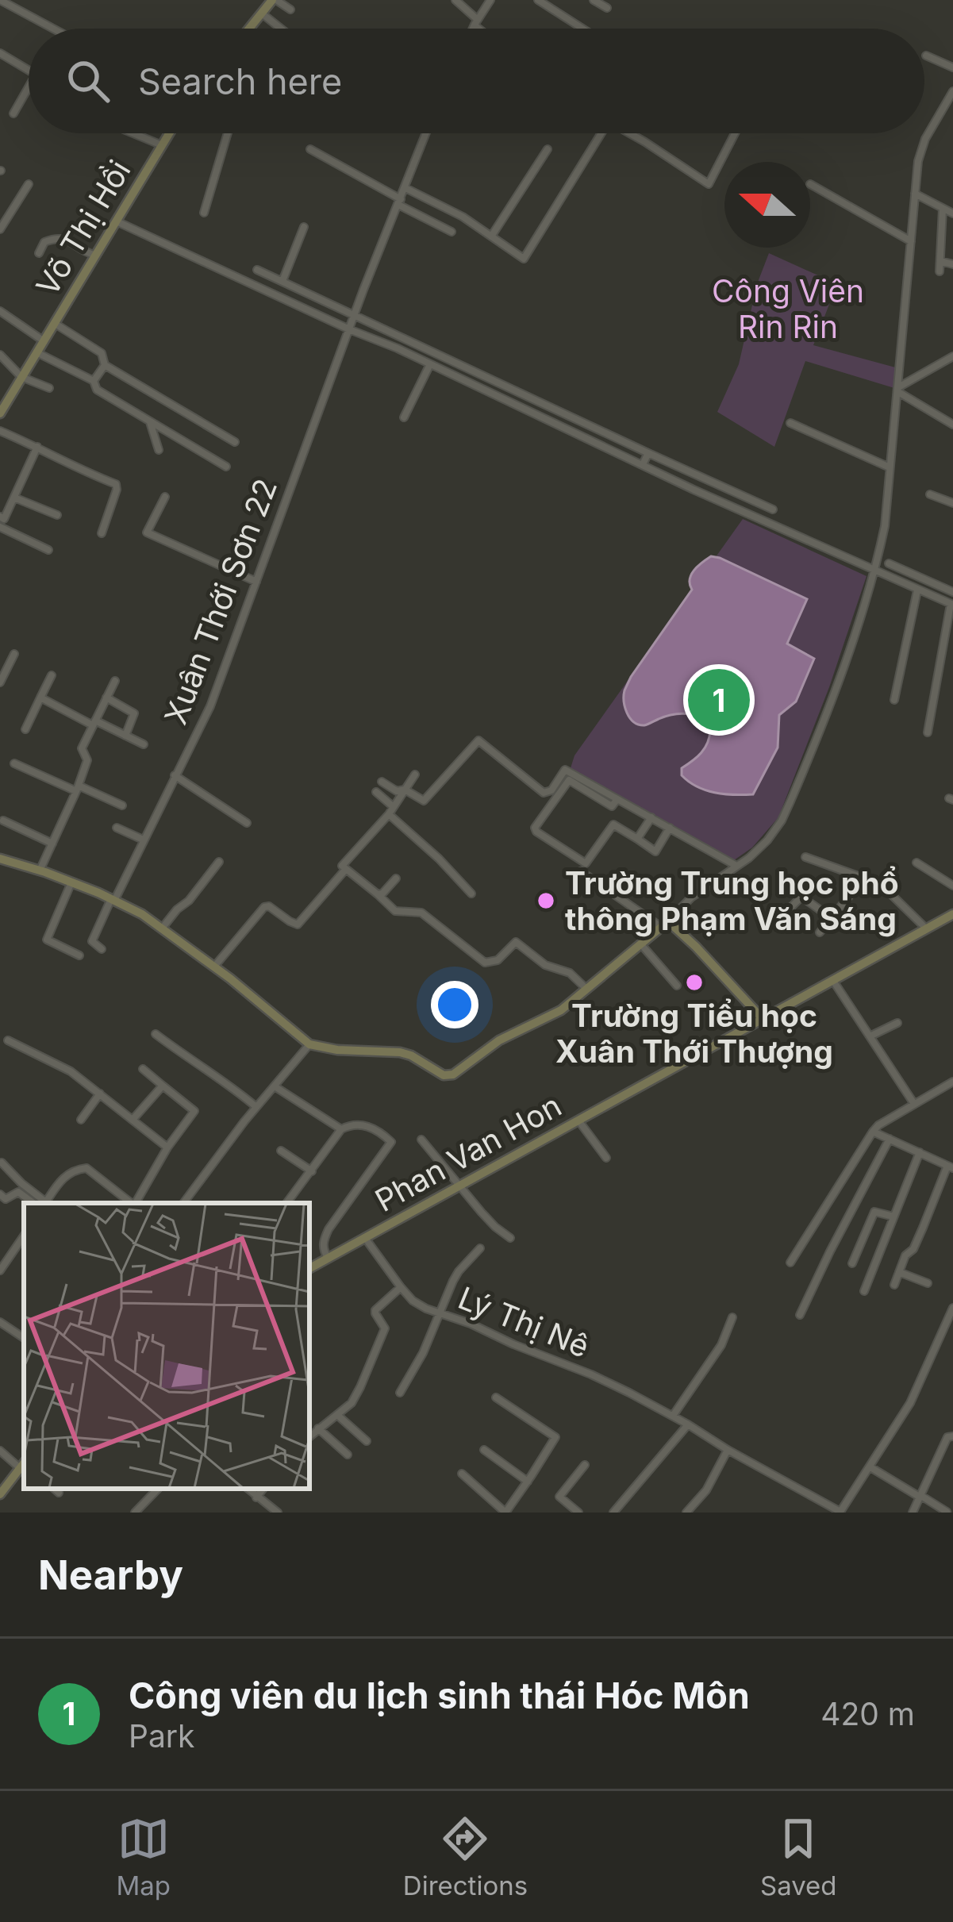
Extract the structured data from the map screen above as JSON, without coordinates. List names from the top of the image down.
{
  "streets": {
    "street": [
      "Võ Thị Hồi",
      "Xuân Thới Sơn 22",
      "Phan Van Hon",
      "Lý Thị Nê"
    ]
  },
  "crossings": [
    ["Phan Van Hon", "Lý Thị Nê"]
  ],
  "parks": ["Công Viên Rin Rin"],
  "places": ["Trường Trung học phổ thông Phạm Văn Sáng", "Trường Tiểu học Xuân Thới Thượng"],
  "north": "left",
  "page": {
    "search": "Search here",
    "pins": "1",
    "heading": "Nearby",
    "list": [
      {
        "mark": "1",
        "name": "Công viên du lịch sinh thái Hóc Môn",
        "note": "Park",
        "value": "420 m"
      }
    ],
    "nav": ["Map", "Directions", "Saved"]
  }
}
